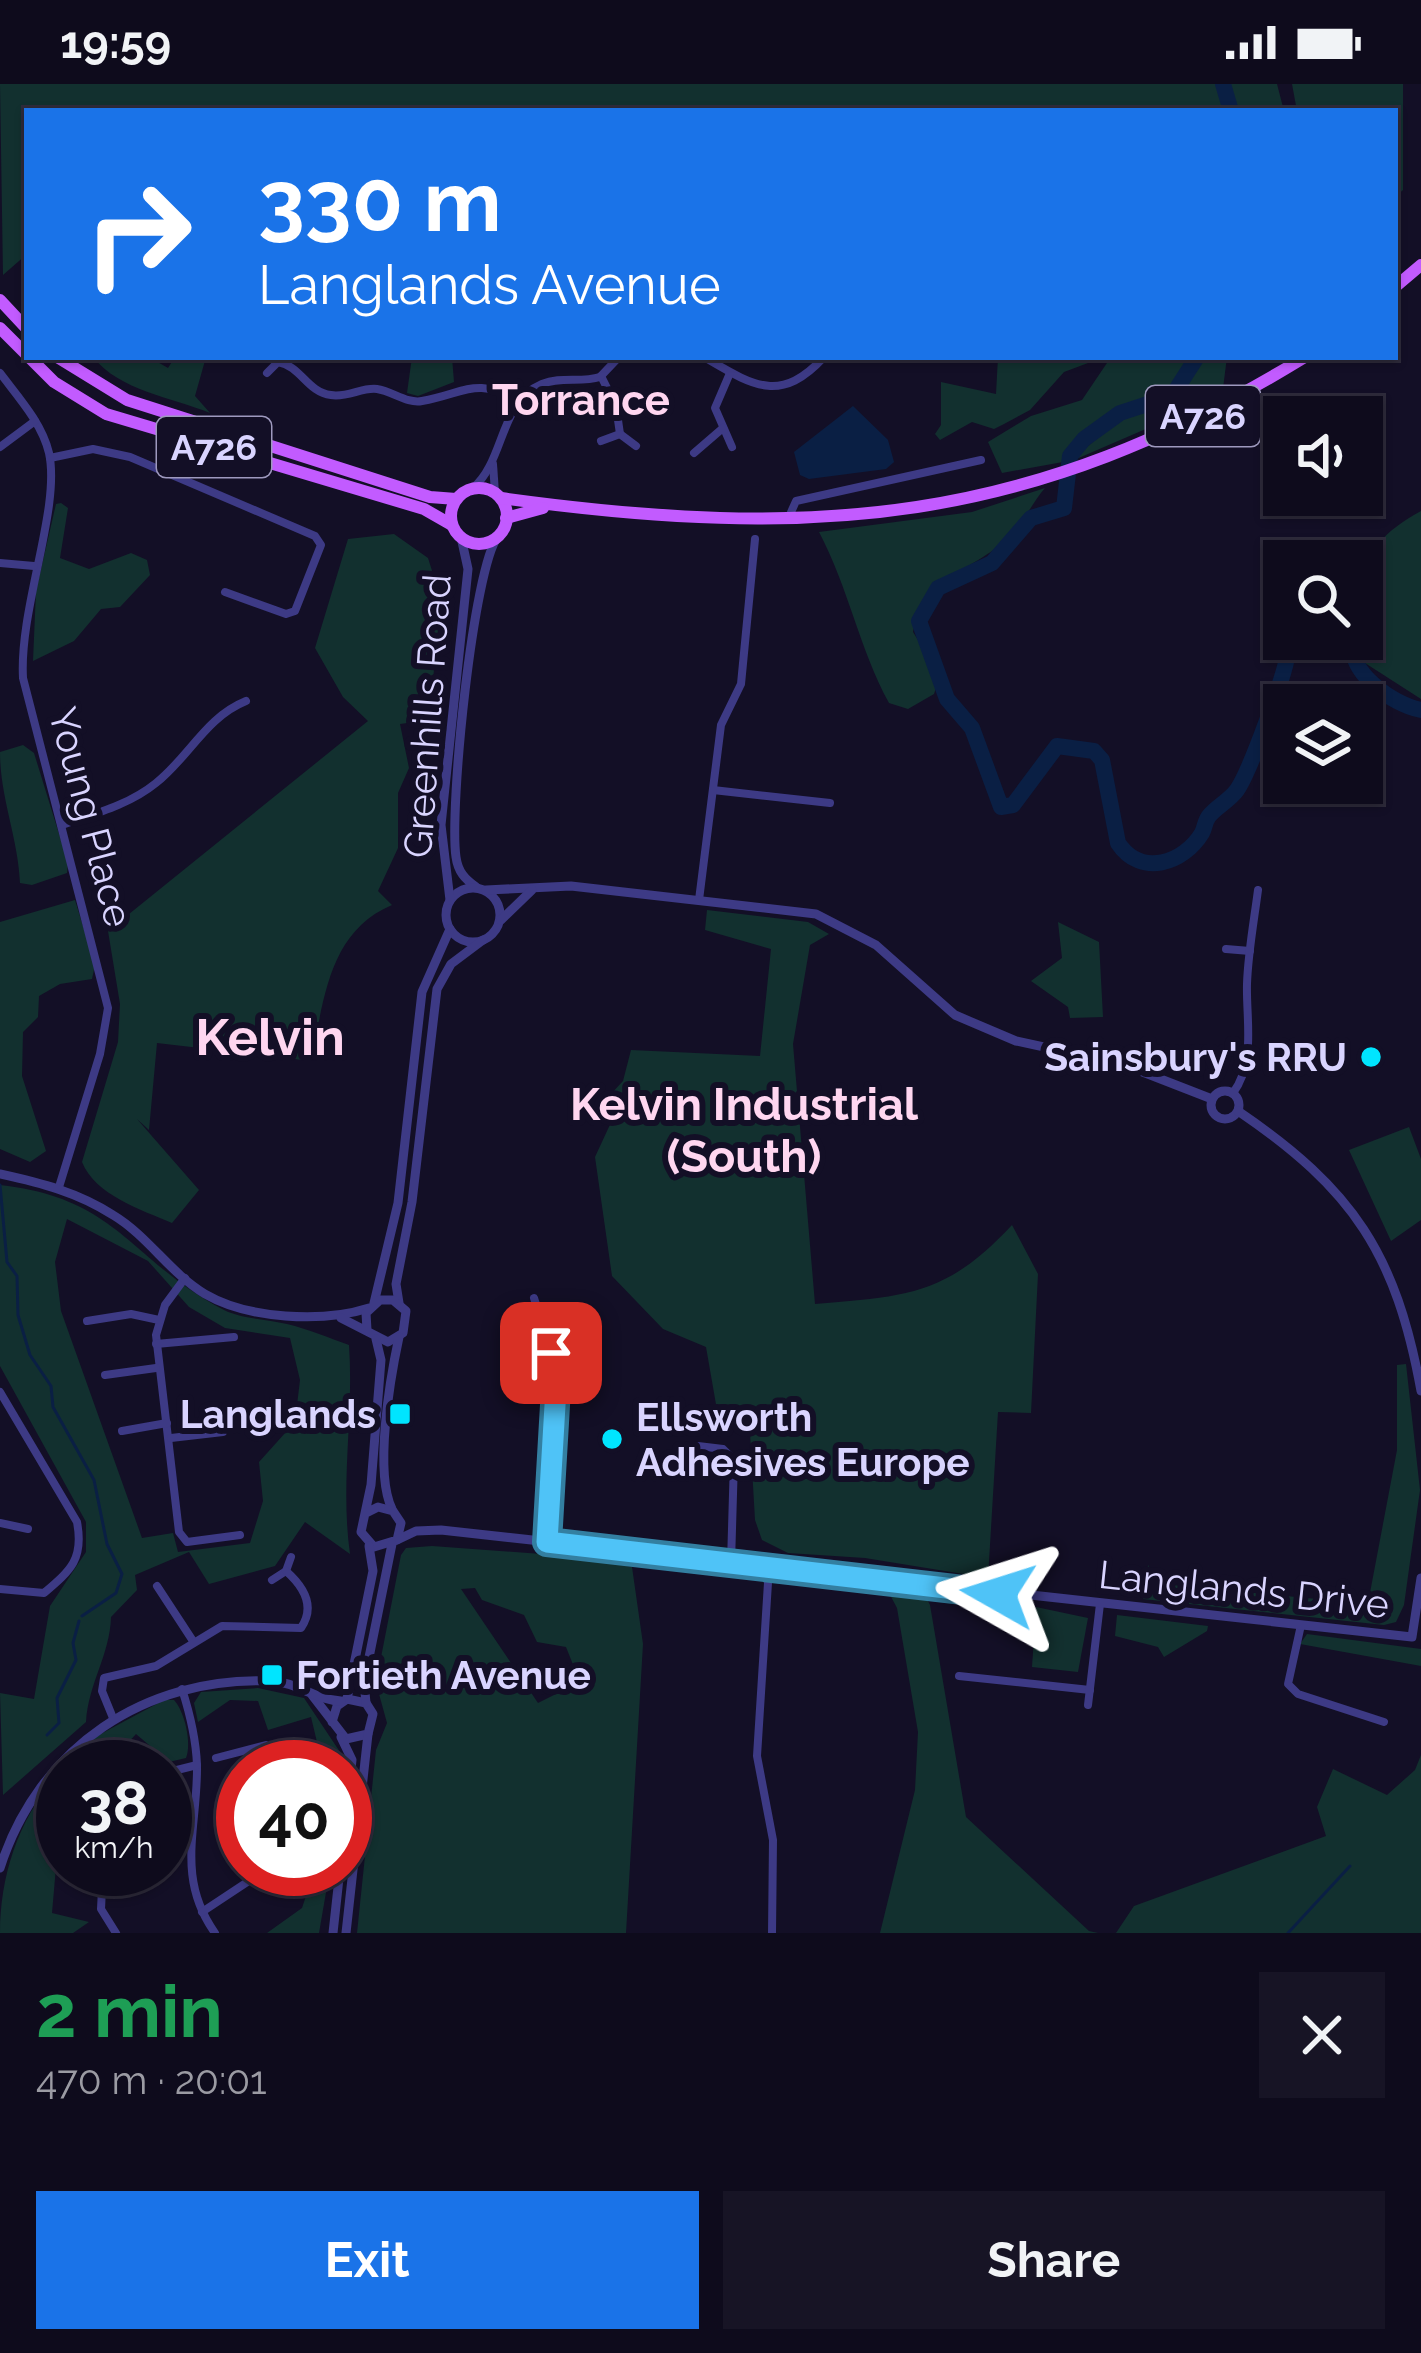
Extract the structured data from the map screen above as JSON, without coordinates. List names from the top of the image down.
{
  "streets": {
    "main road": ["A726"],
    "street": ["Greenhills Road", "Young Place", "Langlands Drive"]
  },
  "crossings": [
    ["A726", "Greenhills Road"]
  ],
  "districts": ["Torrance", "Kelvin", "Kelvin Industrial (South)"],
  "places": {
    "other": ["Sainsbury's RRU", "Ellsworth Adhesives Europe"],
    "transit": ["Langlands", "Fortieth Avenue"]
  },
  "page": {
    "status": "19:59",
    "turn": ["330 m", "Langlands Avenue"],
    "speed": "38 km/h",
    "limit": "40",
    "heading": ["2 min", "470 m · 20:01"],
    "buttons": ["Exit", "Share"]
  }
}
